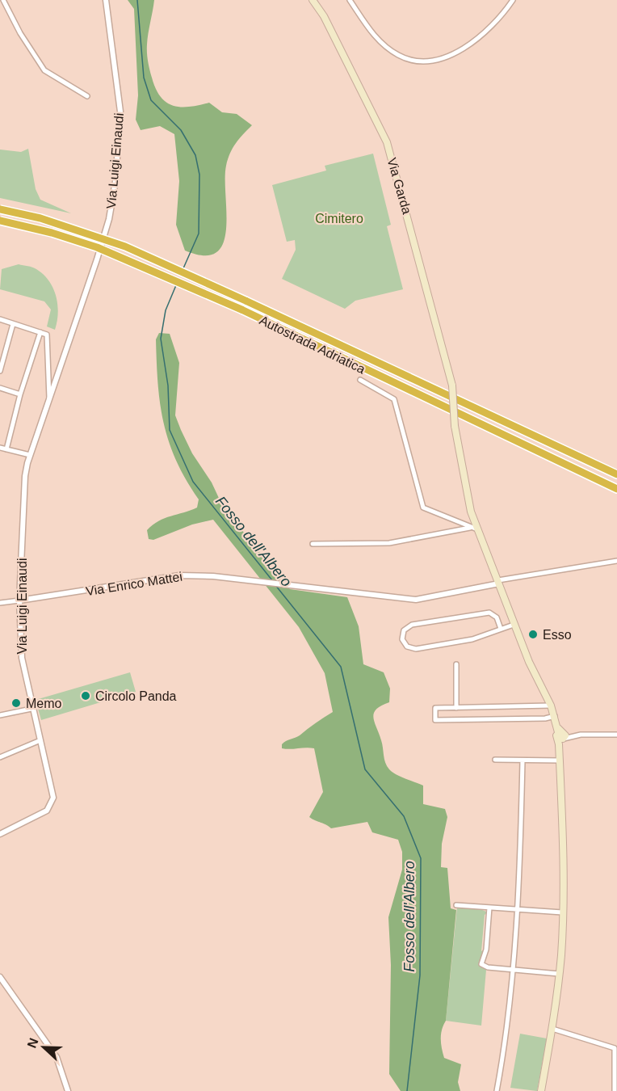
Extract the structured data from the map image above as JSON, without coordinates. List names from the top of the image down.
{
  "streets": {
    "highway": ["Autostrada Adriatica"],
    "main road": ["Via Garda"],
    "street": ["Via Luigi Einaudi", "Via Enrico Mattei"]
  },
  "crossings": [
    ["Via Luigi Einaudi", "Via Enrico Mattei"],
    ["Via Garda", "Via Enrico Mattei"]
  ],
  "water": ["Fosso dell'Albero"],
  "parks": ["Cimitero"],
  "places": ["Esso", "Circolo Panda", "Memo"],
  "north": "left"
}
